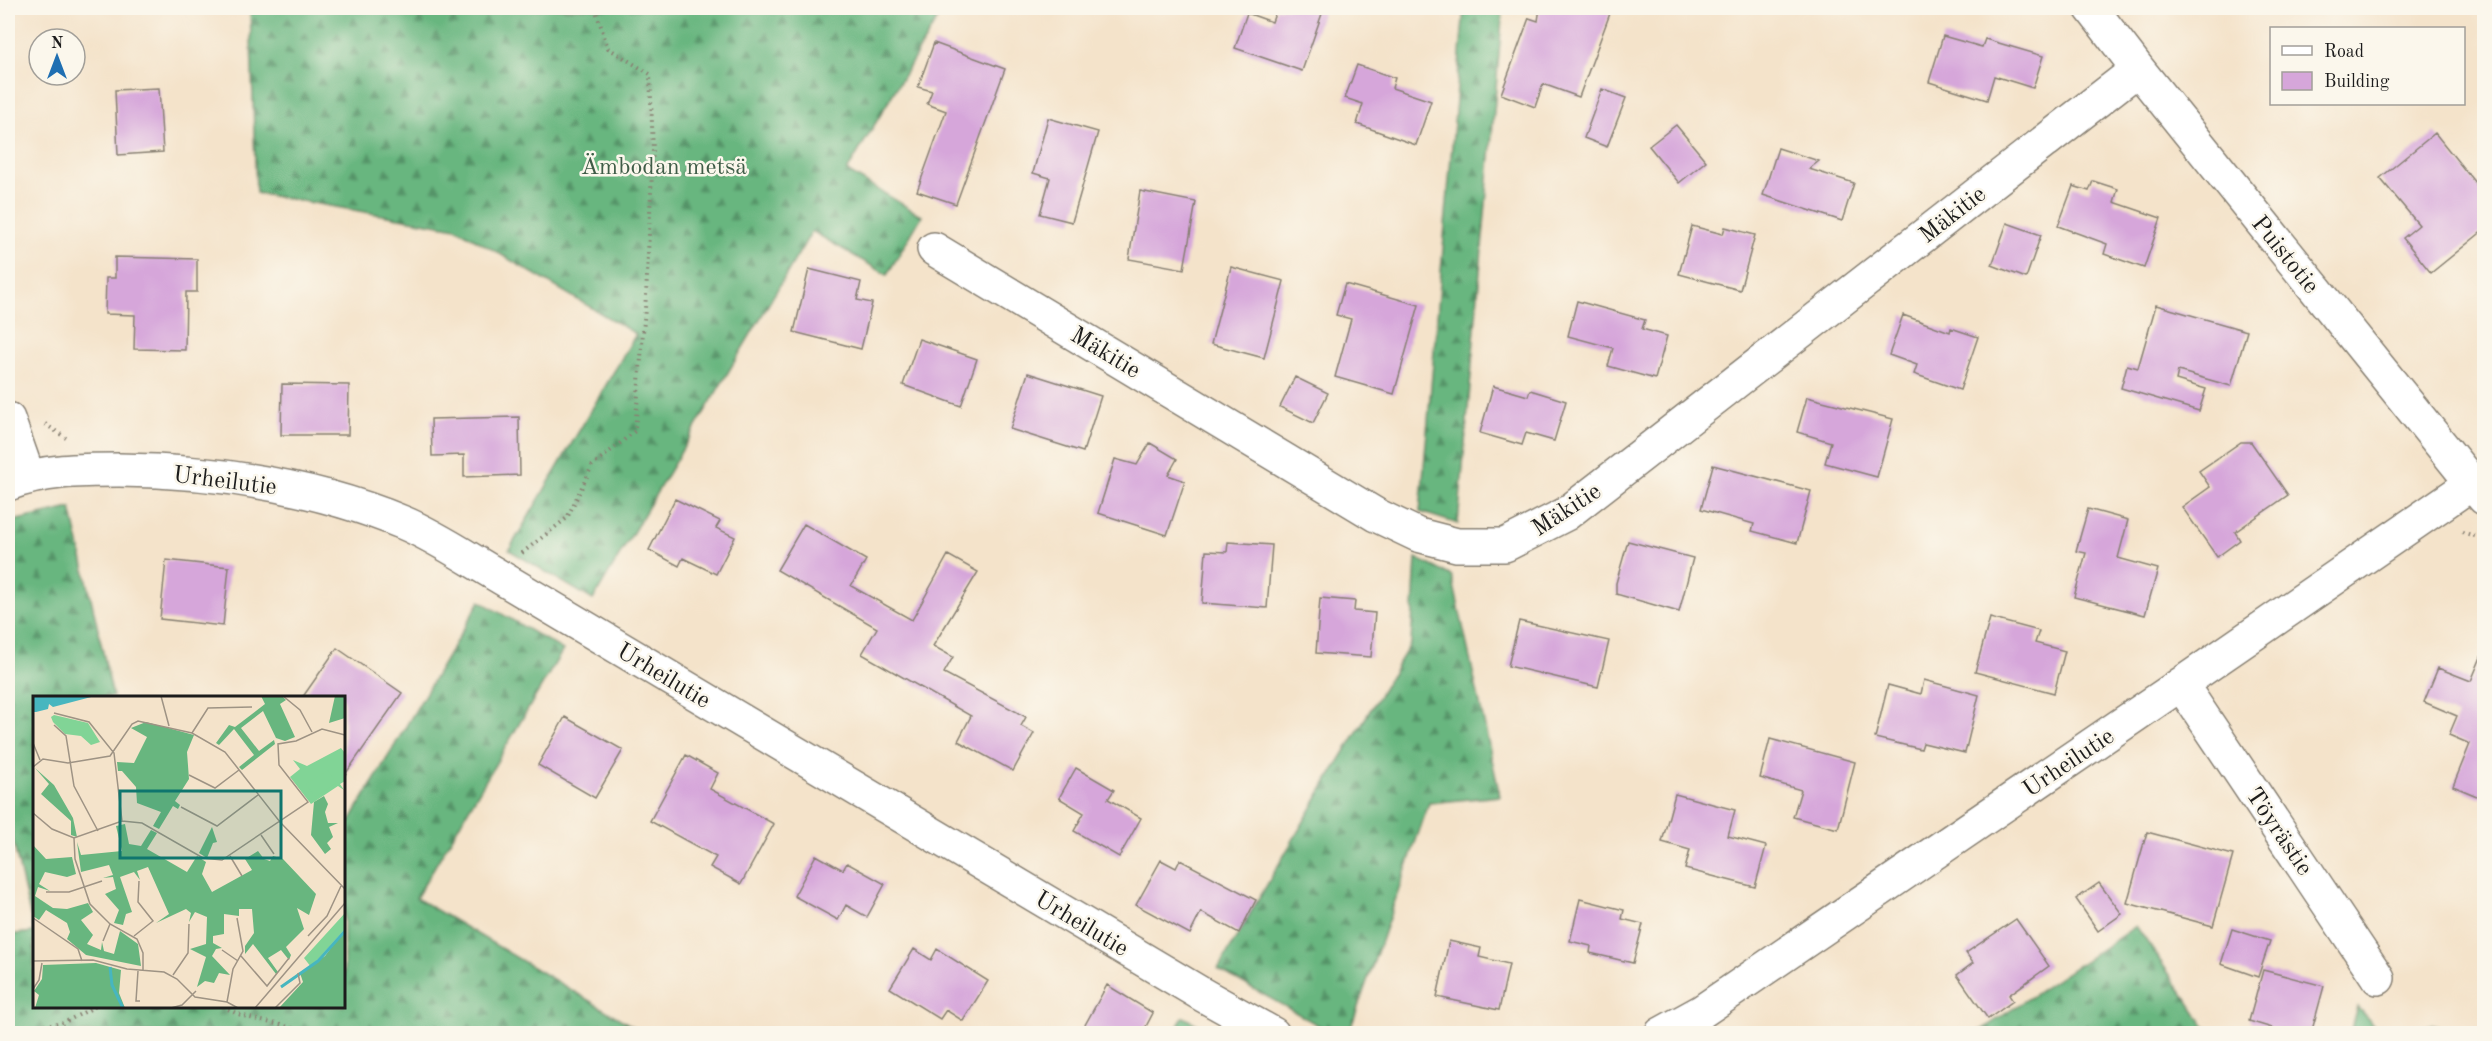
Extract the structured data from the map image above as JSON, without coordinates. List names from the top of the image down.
{
  "streets": {
    "street": [
      "Mäkitie",
      "Puistotie",
      "Urheilutie",
      "Töyrästie"
    ]
  },
  "crossings": [
    ["Mäkitie", "Puistotie"],
    ["Puistotie", "Urheilutie"],
    ["Urheilutie", "Töyrästie"]
  ],
  "parks": ["Ämbodan metsä"],
  "legend": ["Road", "Building"],
  "north": "top"
}
